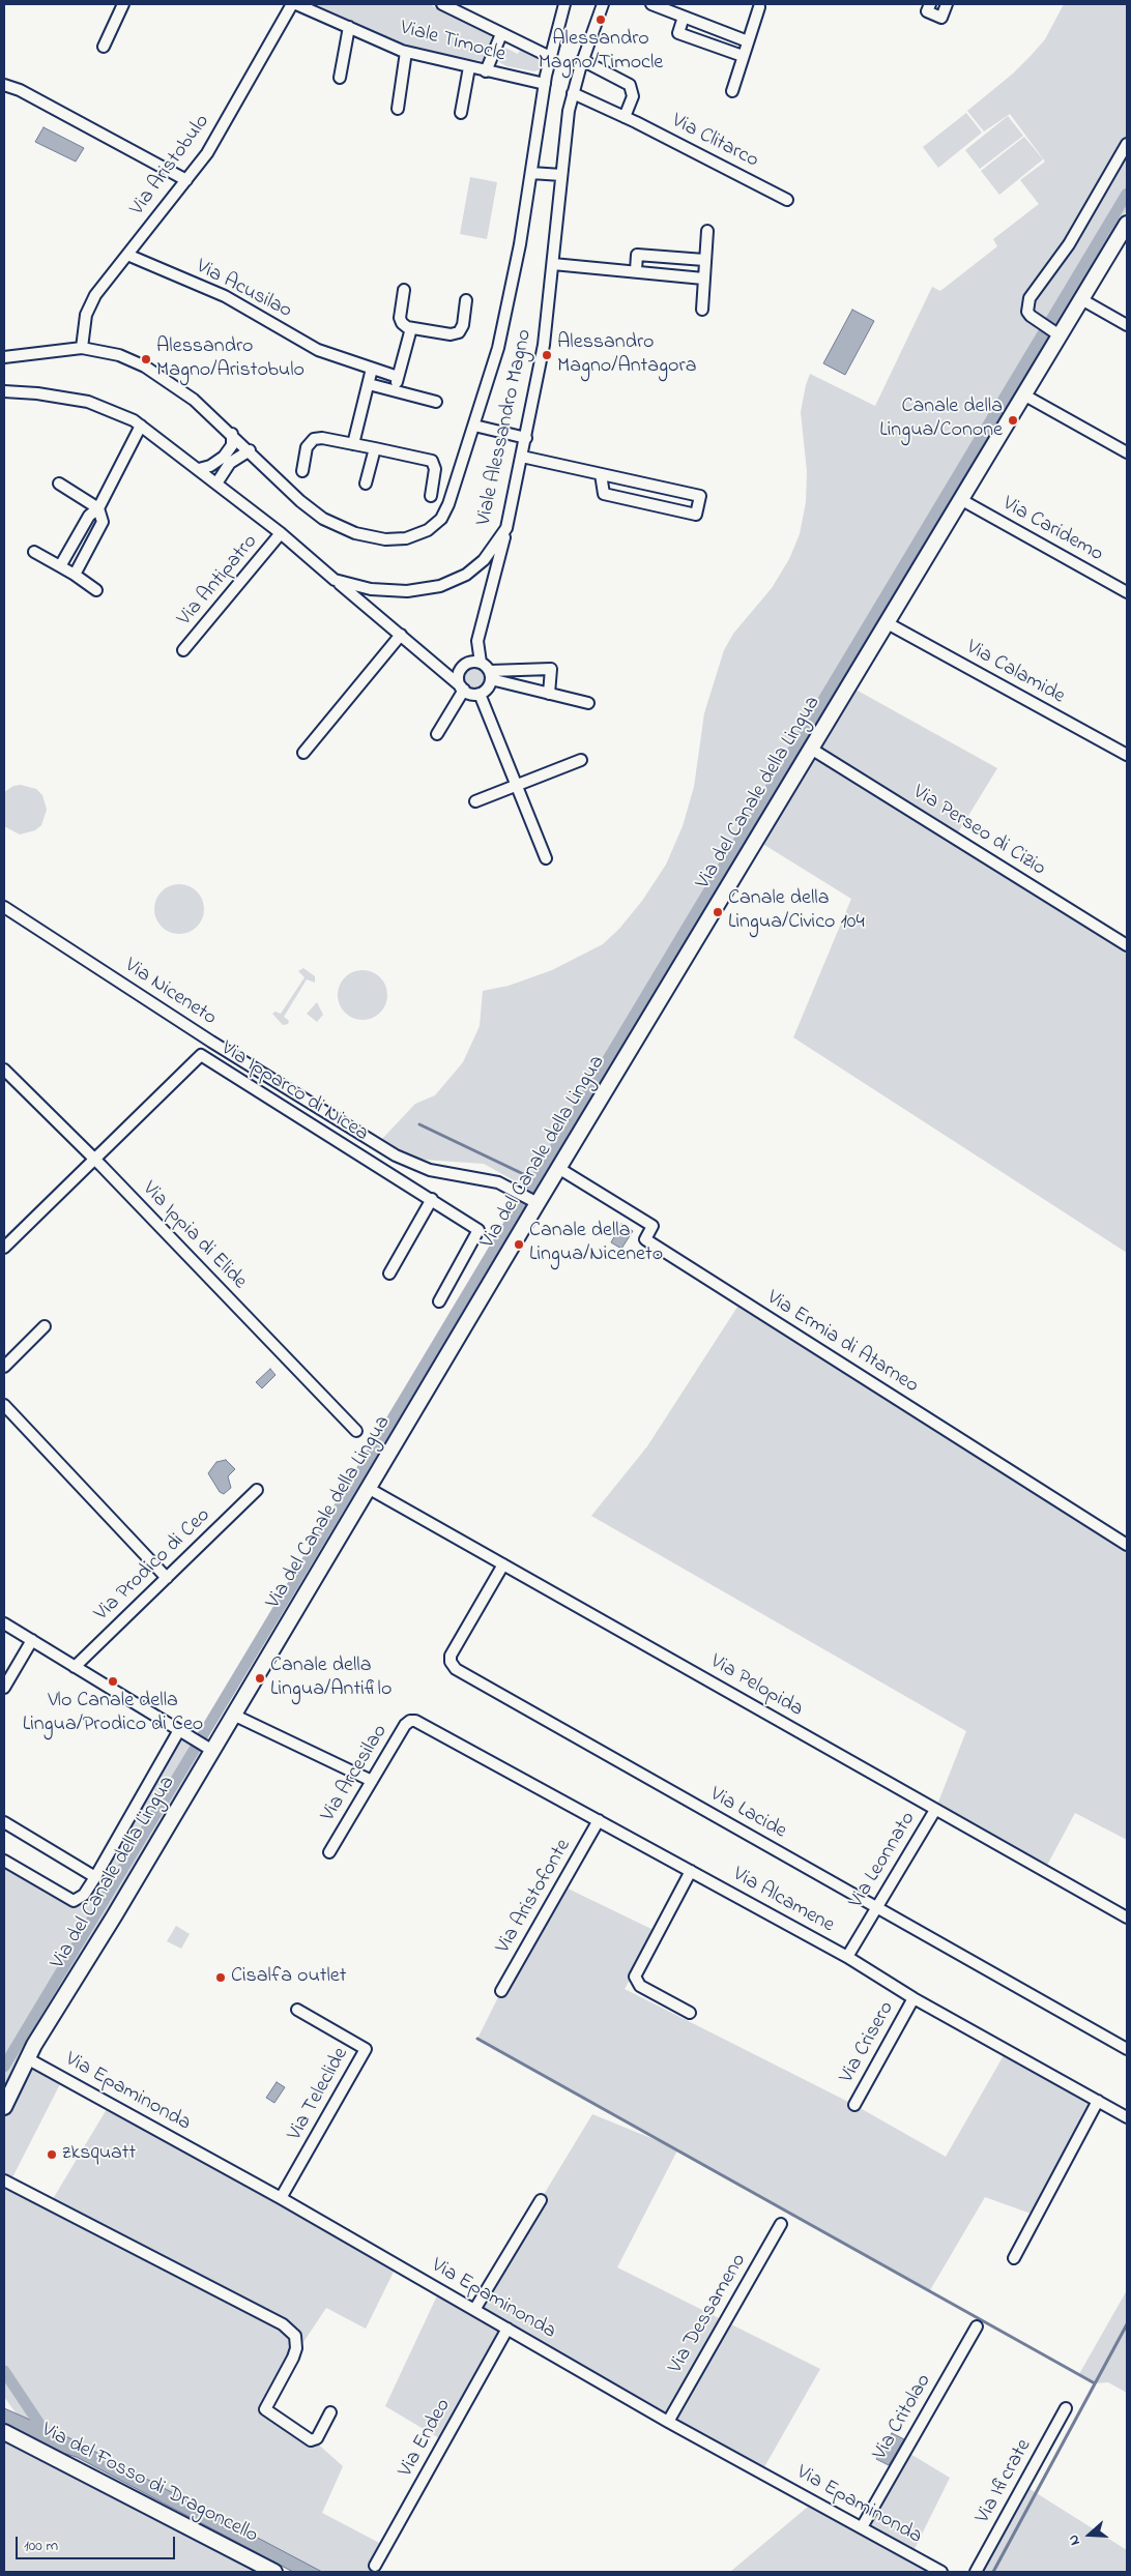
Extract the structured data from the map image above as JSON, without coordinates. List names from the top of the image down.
{
  "streets": {
    "street": [
      "Viale Timocle",
      "Via Clitarco",
      "Via Aristobulo",
      "Via Acusilao",
      "Viale Alessandro Magno",
      "Via Caridemo",
      "Via Antipatro",
      "Via Calamide",
      "Via del Canale della Lingua",
      "Via Perseo di Cizio",
      "Via Niceneto",
      "Via Ipparco di Nicea",
      "Via Ippia di Elide",
      "Via Ermia di Atarneo",
      "Via Prodico di Ceo",
      "Via Pelopida",
      "Via Arcesilao",
      "Via Lacide",
      "Via Leonnato",
      "Via Aristofonte",
      "Via Alcamene",
      "Via Crisero",
      "Via Epaminonda",
      "Via Teleclide",
      "Via Dessameno",
      "Via Critolao",
      "Via Endeo",
      "Via Ificrate",
      "Via del Fosso di Dragoncello"
    ]
  },
  "crossings": [
    ["Viale Timocle", "Viale Alessandro Magno"],
    ["Via Clitarco", "Viale Alessandro Magno"],
    ["Via Aristobulo", "Via Acusilao"],
    ["Via Aristobulo", "Viale Alessandro Magno"],
    ["Viale Alessandro Magno", "Via Antipatro"],
    ["Via Caridemo", "Via del Canale della Lingua"],
    ["Via Calamide", "Via del Canale della Lingua"],
    ["Via del Canale della Lingua", "Via Perseo di Cizio"],
    ["Via del Canale della Lingua", "Via Niceneto"],
    ["Via del Canale della Lingua", "Via Ermia di Atarneo"],
    ["Via del Canale della Lingua", "Via Pelopida"],
    ["Via del Canale della Lingua", "Via Epaminonda"],
    ["Via Ipparco di Nicea", "Via Ippia di Elide"],
    ["Via Pelopida", "Via Lacide"],
    ["Via Pelopida", "Via Leonnato"],
    ["Via Arcesilao", "Via Alcamene"],
    ["Via Lacide", "Via Leonnato"],
    ["Via Leonnato", "Via Alcamene"],
    ["Via Aristofonte", "Via Alcamene"],
    ["Via Alcamene", "Via Crisero"],
    ["Via Epaminonda", "Via Teleclide"],
    ["Via Epaminonda", "Via Dessameno"],
    ["Via Epaminonda", "Via Critolao"],
    ["Via Epaminonda", "Via Endeo"]
  ],
  "places": [
    "Alessandro Magno/Timocle",
    "Alessandro Magno/Antagora",
    "Alessandro Magno/Aristobulo",
    "Canale della Lingua/Conone",
    "Canale della Lingua/Civico 104",
    "Canale della Lingua/Niceneto",
    "Canale della Lingua/Antifilo",
    "Vlo Canale della Lingua/Prodico di Ceo",
    "Cisalfa outlet",
    "zksquatt"
  ],
  "scale_bar": "100 m",
  "north": "left"
}
